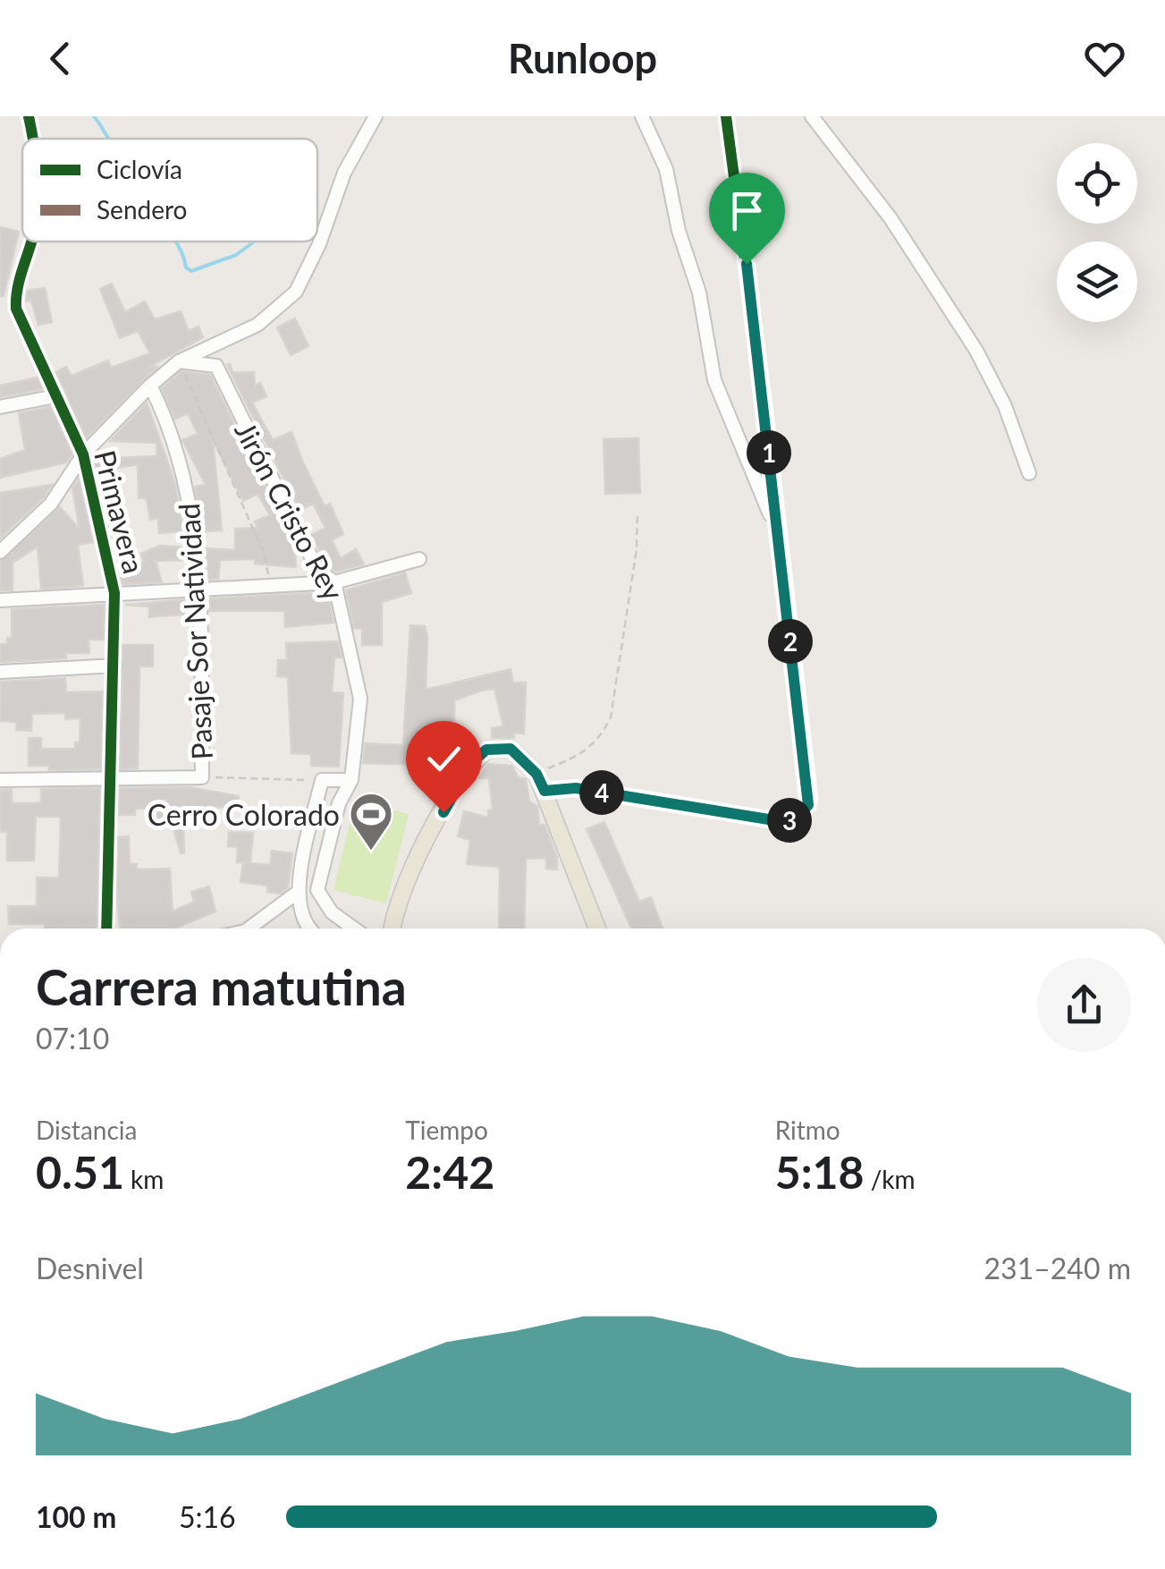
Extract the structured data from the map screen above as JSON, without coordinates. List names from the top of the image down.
{
  "streets": {
    "street": ["Jirón Cristo Rey", "Primavera", "Pasaje Sor Natividad"]
  },
  "places": {
    "sports": ["Cerro Colorado"]
  },
  "legend": ["Ciclovía", "Sendero"],
  "page": {
    "header": "Runloop",
    "pins": [
      "1",
      "2",
      "4",
      "3"
    ],
    "heading": ["Carrera matutina", "07:10"],
    "stats": [
      ["Distancia", "0.51 km"],
      ["Tiempo", "2:42"],
      ["Ritmo", "5:18 /km"]
    ],
    "chart": ["Desnivel", "231–240 m"],
    "list": [
      {
        "name": "100 m",
        "note": "5:16"
      }
    ]
  }
}
